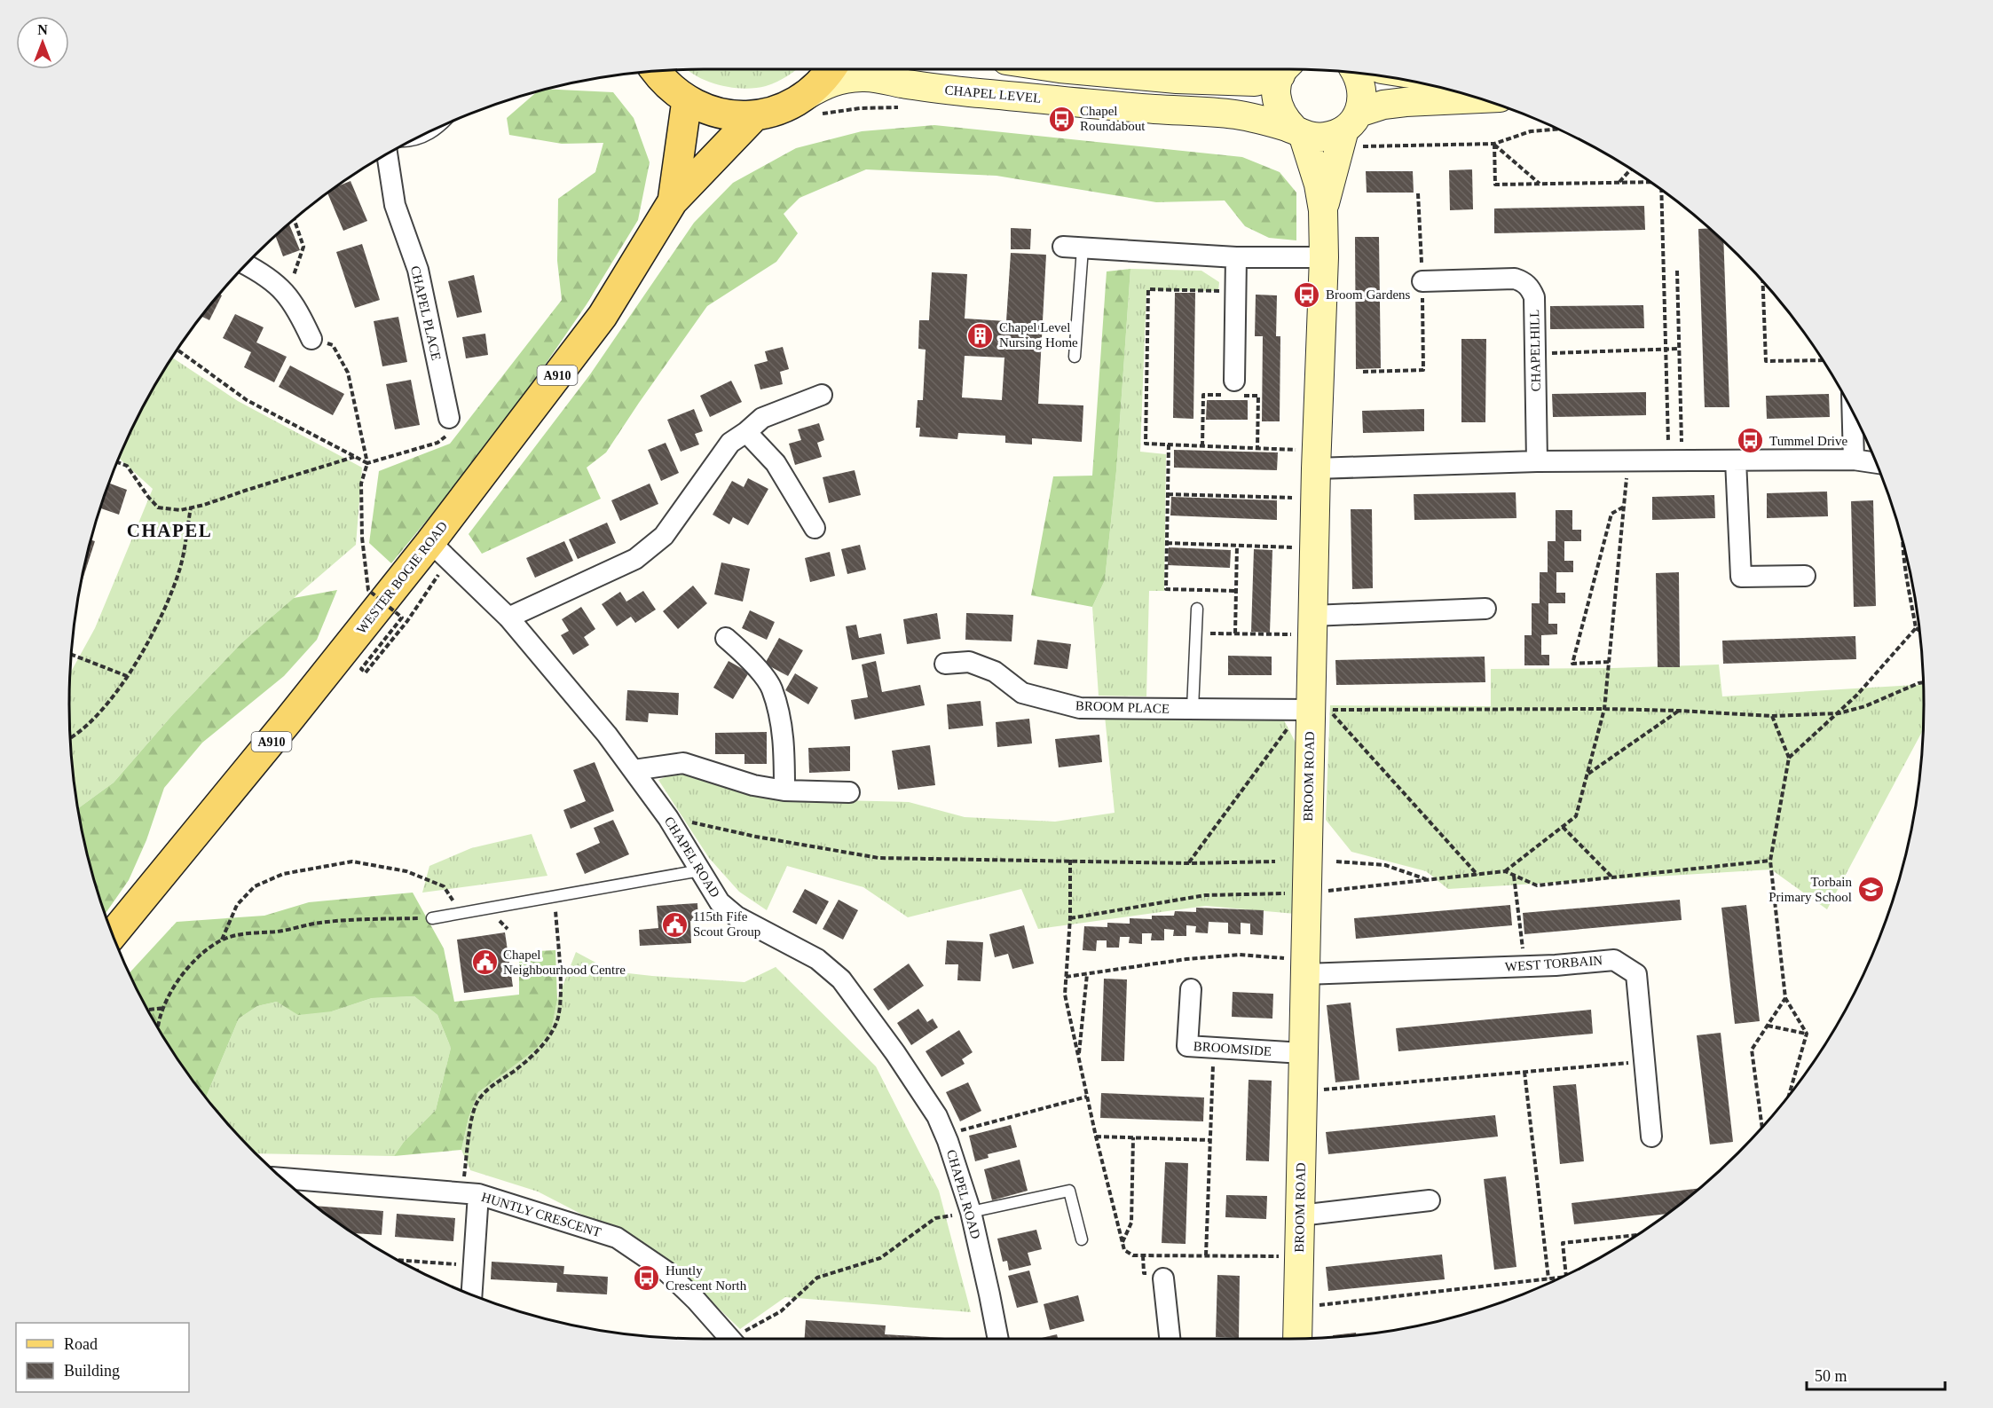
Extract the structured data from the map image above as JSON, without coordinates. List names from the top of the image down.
{
  "streets": {
    "main road": ["A910", "WESTER BOGIE ROAD"],
    "street": [
      "CHAPEL LEVEL",
      "CHAPEL PLACE",
      "CHAPELHILL",
      "BROOM PLACE",
      "BROOM ROAD",
      "CHAPEL ROAD",
      "WEST TORBAIN",
      "BROOMSIDE",
      "HUNTLY CRESCENT"
    ]
  },
  "crossings": [
    ["CHAPEL LEVEL", "BROOM ROAD"],
    ["WESTER BOGIE ROAD", "CHAPEL ROAD"],
    ["BROOM PLACE", "BROOM ROAD"],
    ["BROOM ROAD", "WEST TORBAIN"],
    ["BROOM ROAD", "BROOMSIDE"]
  ],
  "districts": ["CHAPEL"],
  "places": {
    "bus stop": [
      "Chapel Roundabout",
      "Broom Gardens",
      "Tummel Drive",
      "Huntly Crescent North"
    ],
    "building": ["Chapel Level Nursing Home"],
    "school or university": ["Torbain Primary School"],
    "public building": ["115th Fife Scout Group", "Chapel Neighbourhood Centre"]
  },
  "legend": ["Road", "Building"],
  "scale_bar": "50 m",
  "north": "top"
}
